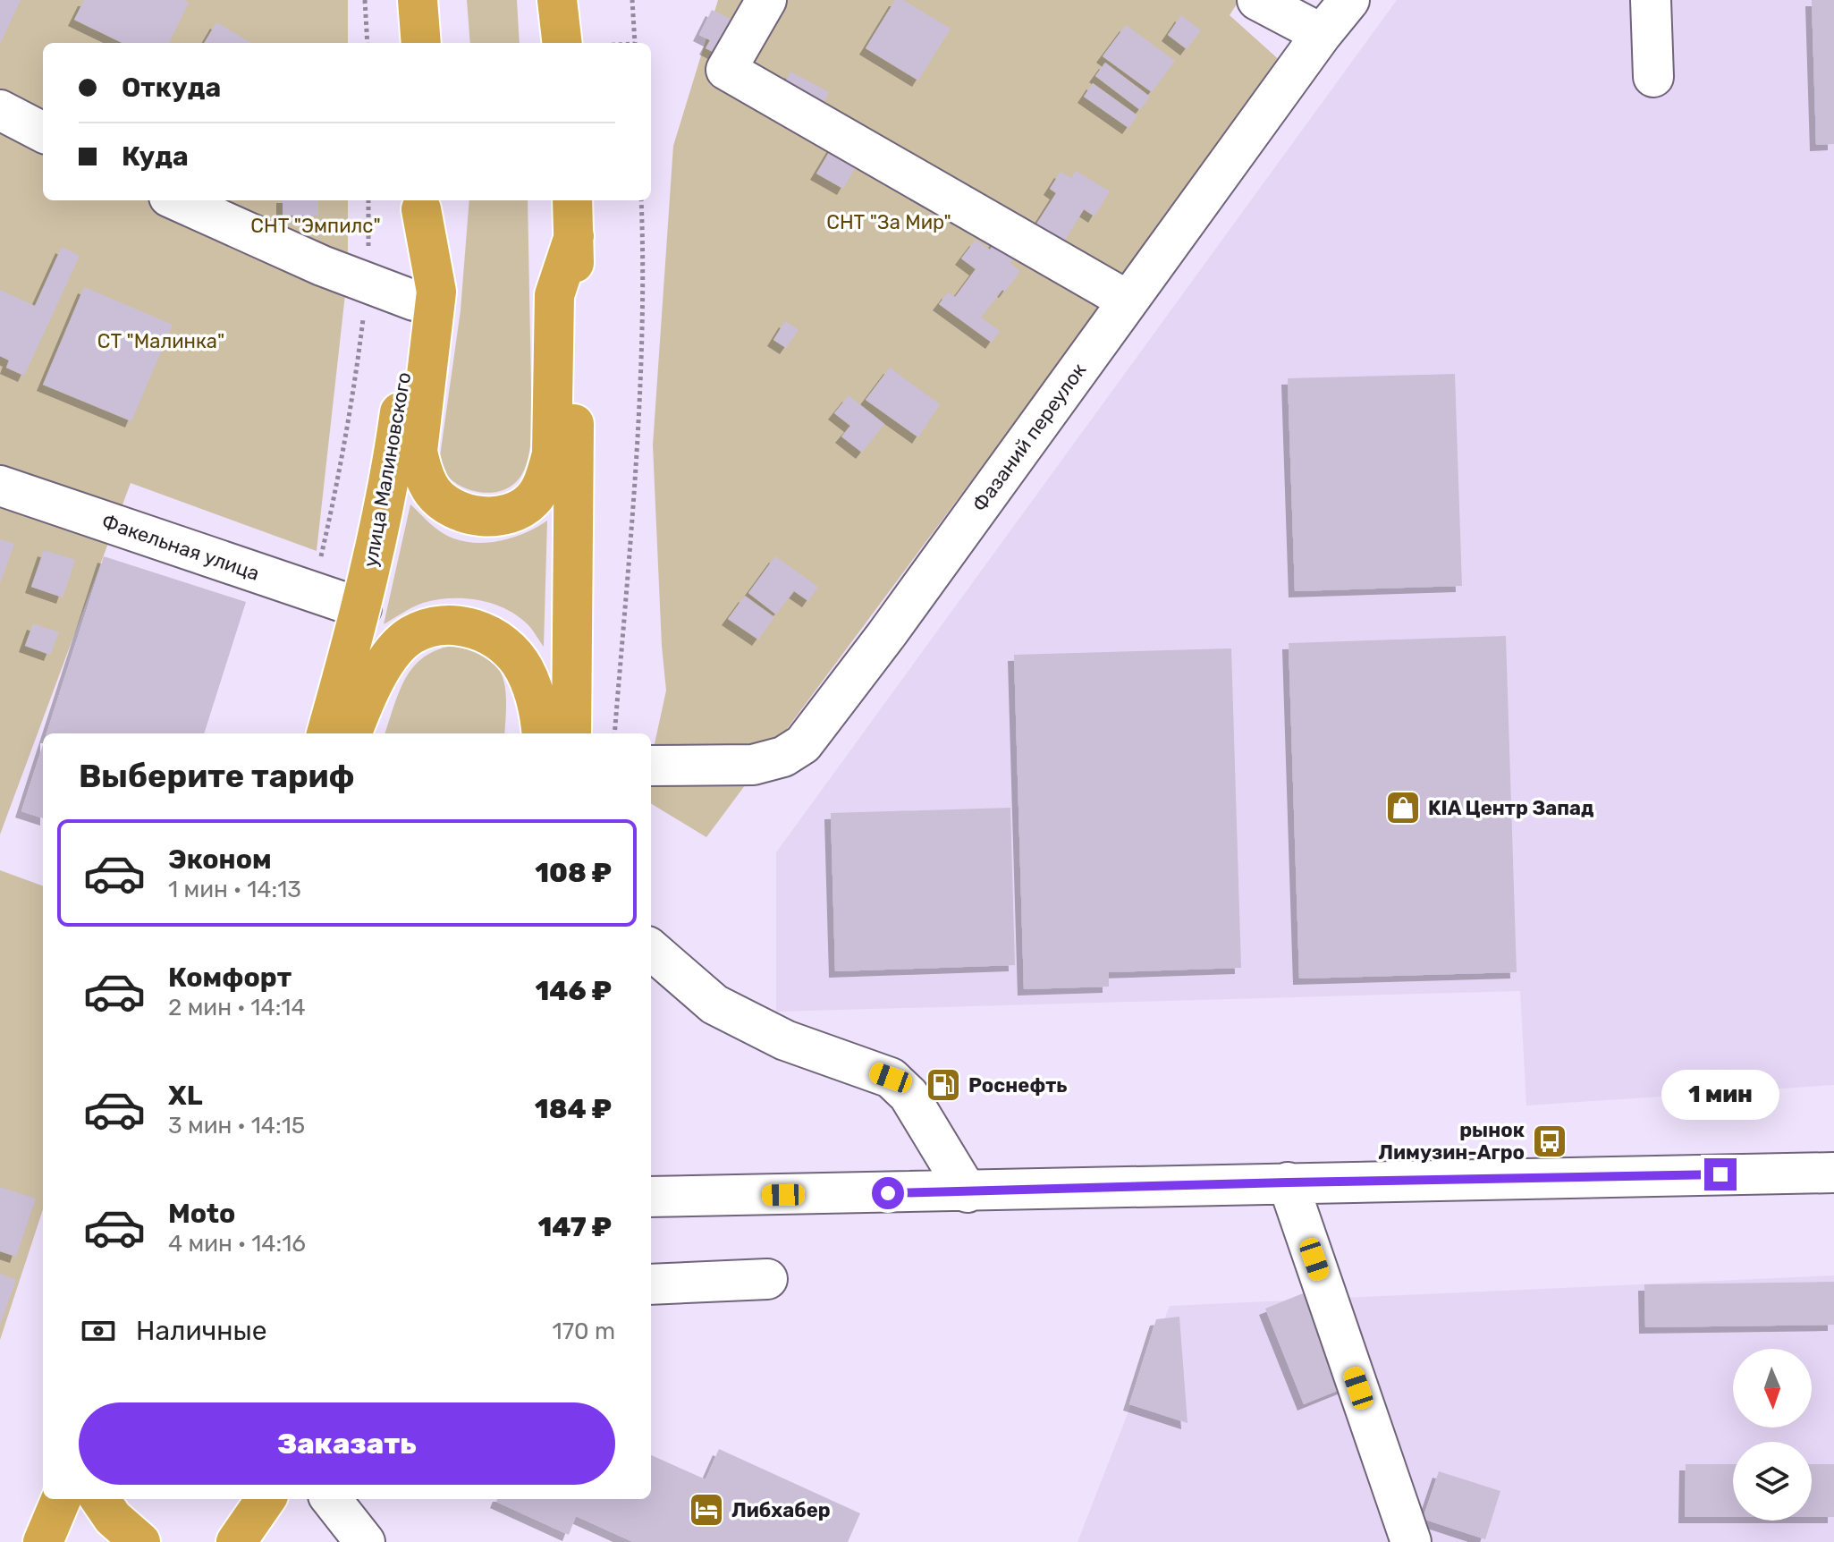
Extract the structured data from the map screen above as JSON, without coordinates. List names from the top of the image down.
{
  "streets": {
    "highway": ["улица Малиновского"],
    "street": ["Фазаний переулок", "Факельная улица"]
  },
  "crossings": [
    ["улица Малиновского", "Факельная улица"]
  ],
  "parks": ["СНТ \"За Мир\"", "СНТ \"Эмпилс\"", "СТ \"Малинка\""],
  "places": {
    "shop": ["KIA Центр Запад"],
    "fuel station": ["Роснефть"],
    "bus stop": ["рынок Лимузин-Агро"],
    "hotel": ["Либхабер"]
  },
  "north": "bottom",
  "page": {
    "banner": ["Откуда", "Куда"],
    "heading": "Выберите тариф",
    "list": [
      {
        "name": "Эконом",
        "note": "1 мин · 14:13",
        "value": "108 ₽"
      },
      {
        "name": "Комфорт",
        "note": "2 мин · 14:14",
        "value": "146 ₽"
      },
      {
        "name": "XL",
        "note": "3 мин · 14:15",
        "value": "184 ₽"
      },
      {
        "name": "Moto",
        "note": "4 мин · 14:16",
        "value": "147 ₽"
      }
    ],
    "bubble": "1 мин",
    "pay": ["Наличные", "170 m"],
    "buttons": "Заказать"
  }
}
